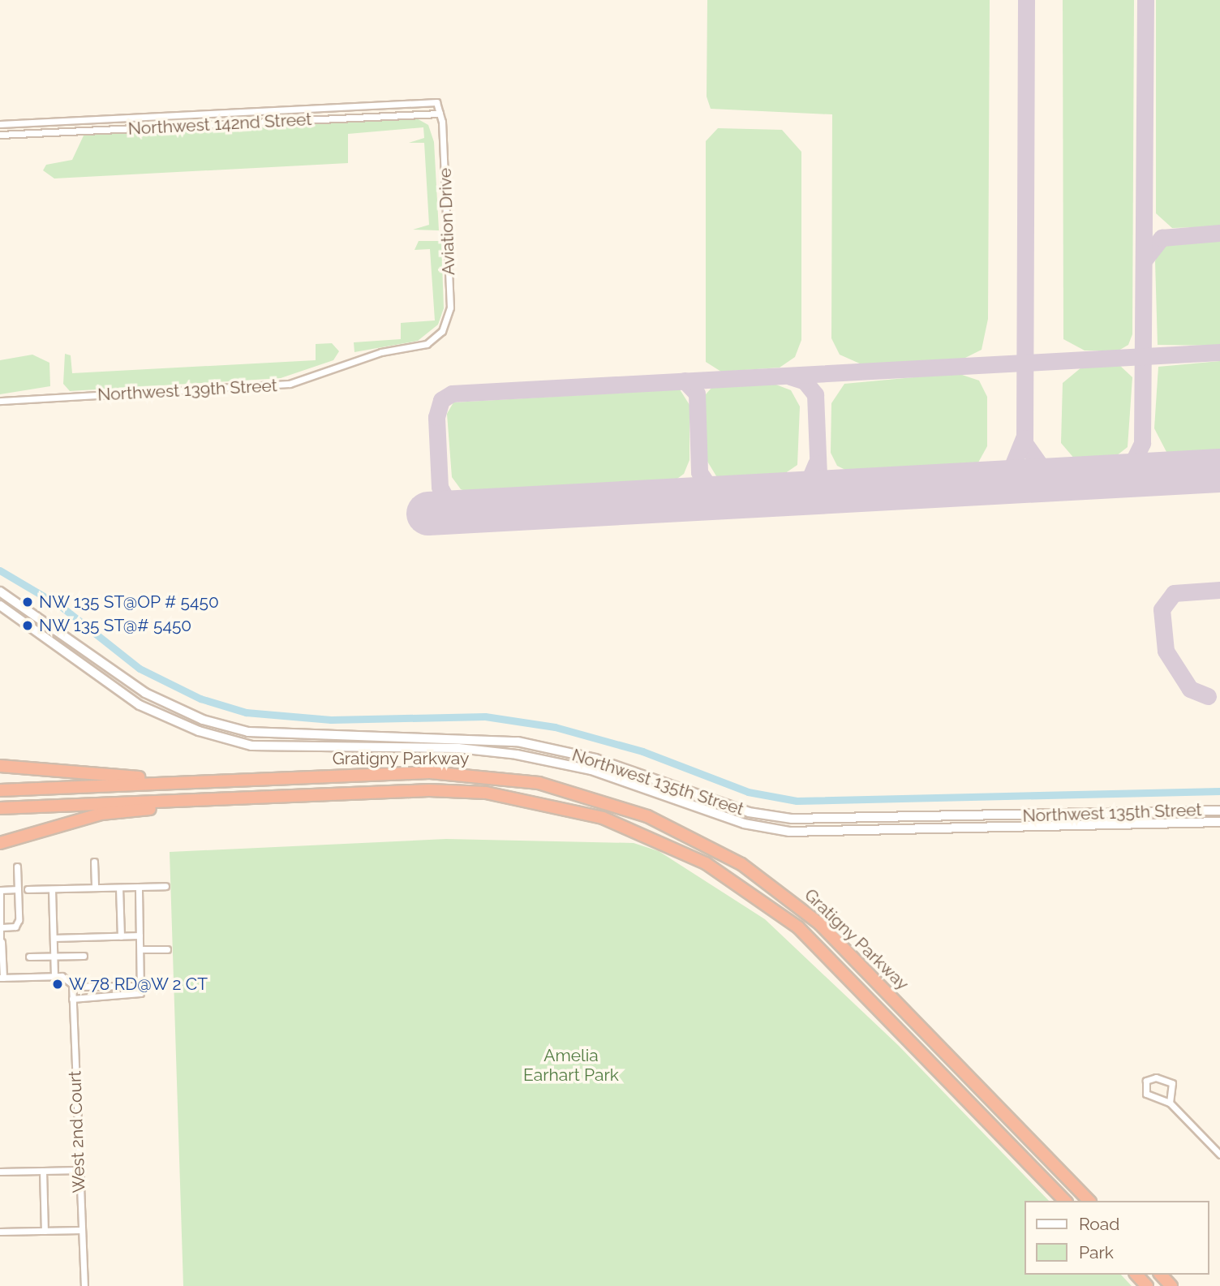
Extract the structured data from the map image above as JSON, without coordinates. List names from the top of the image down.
{
  "streets": {
    "highway": ["Gratigny Parkway"],
    "main road": ["Northwest 135th Street"],
    "street": [
      "Northwest 142nd Street",
      "Aviation Drive",
      "Northwest 139th Street",
      "West 2nd Court"
    ]
  },
  "crossings": [
    ["Northwest 142nd Street", "Aviation Drive"],
    ["Aviation Drive", "Northwest 139th Street"]
  ],
  "parks": ["Amelia Earhart Park"],
  "places": ["NW 135 ST@OP # 5450", "NW 135 ST@# 5450", "W 78 RD@W 2 CT"],
  "legend": ["Road", "Park"]
}
